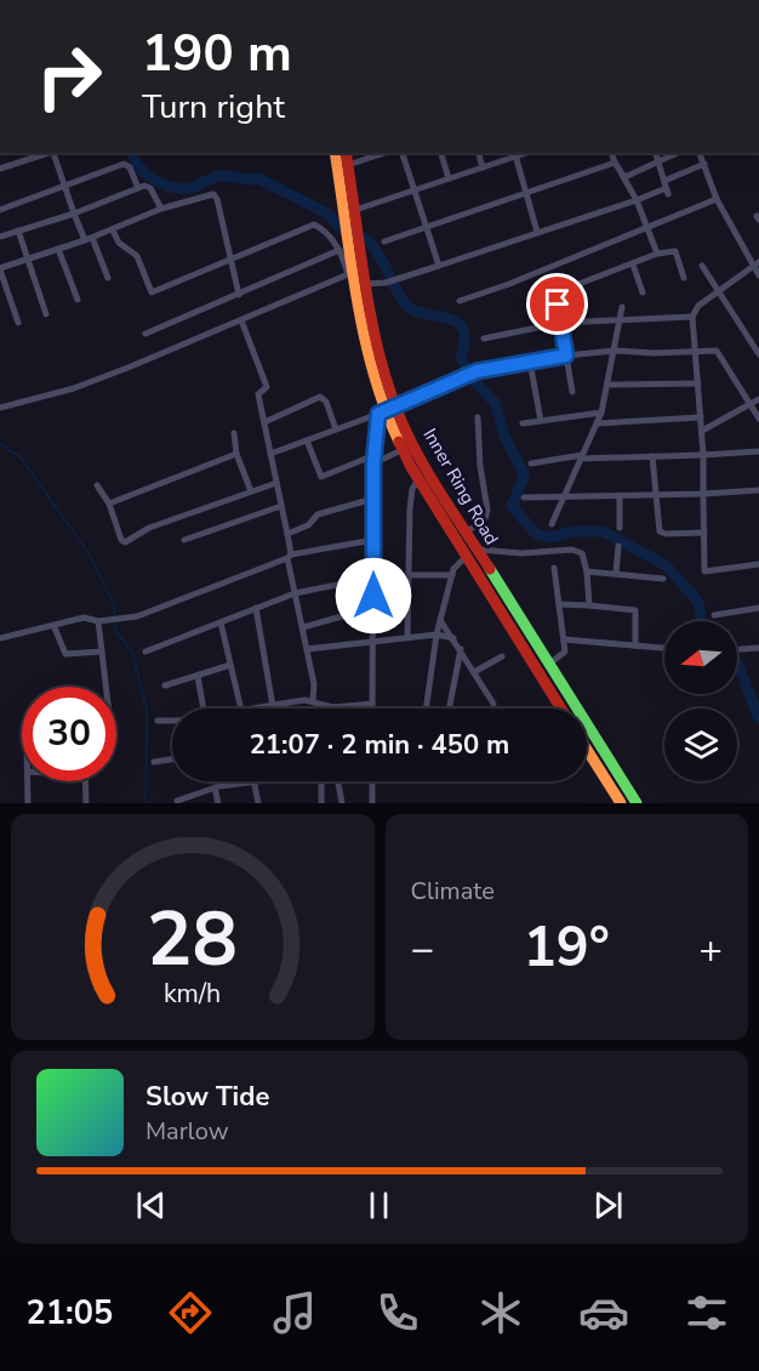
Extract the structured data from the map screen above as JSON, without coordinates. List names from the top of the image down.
{
  "streets": {
    "highway": ["Inner Ring Road"]
  },
  "north": "left",
  "page": {
    "turn": ["190 m", "Turn right"],
    "limit": "30",
    "trip": "21:07 · 2 min · 450 m",
    "tile": "Climate",
    "heat": ["−", "19°", "+"],
    "song": ["Slow Tide", "Marlow"],
    "tabs": "21:05",
    "gauge": ["28", "km/h"]
  }
}
